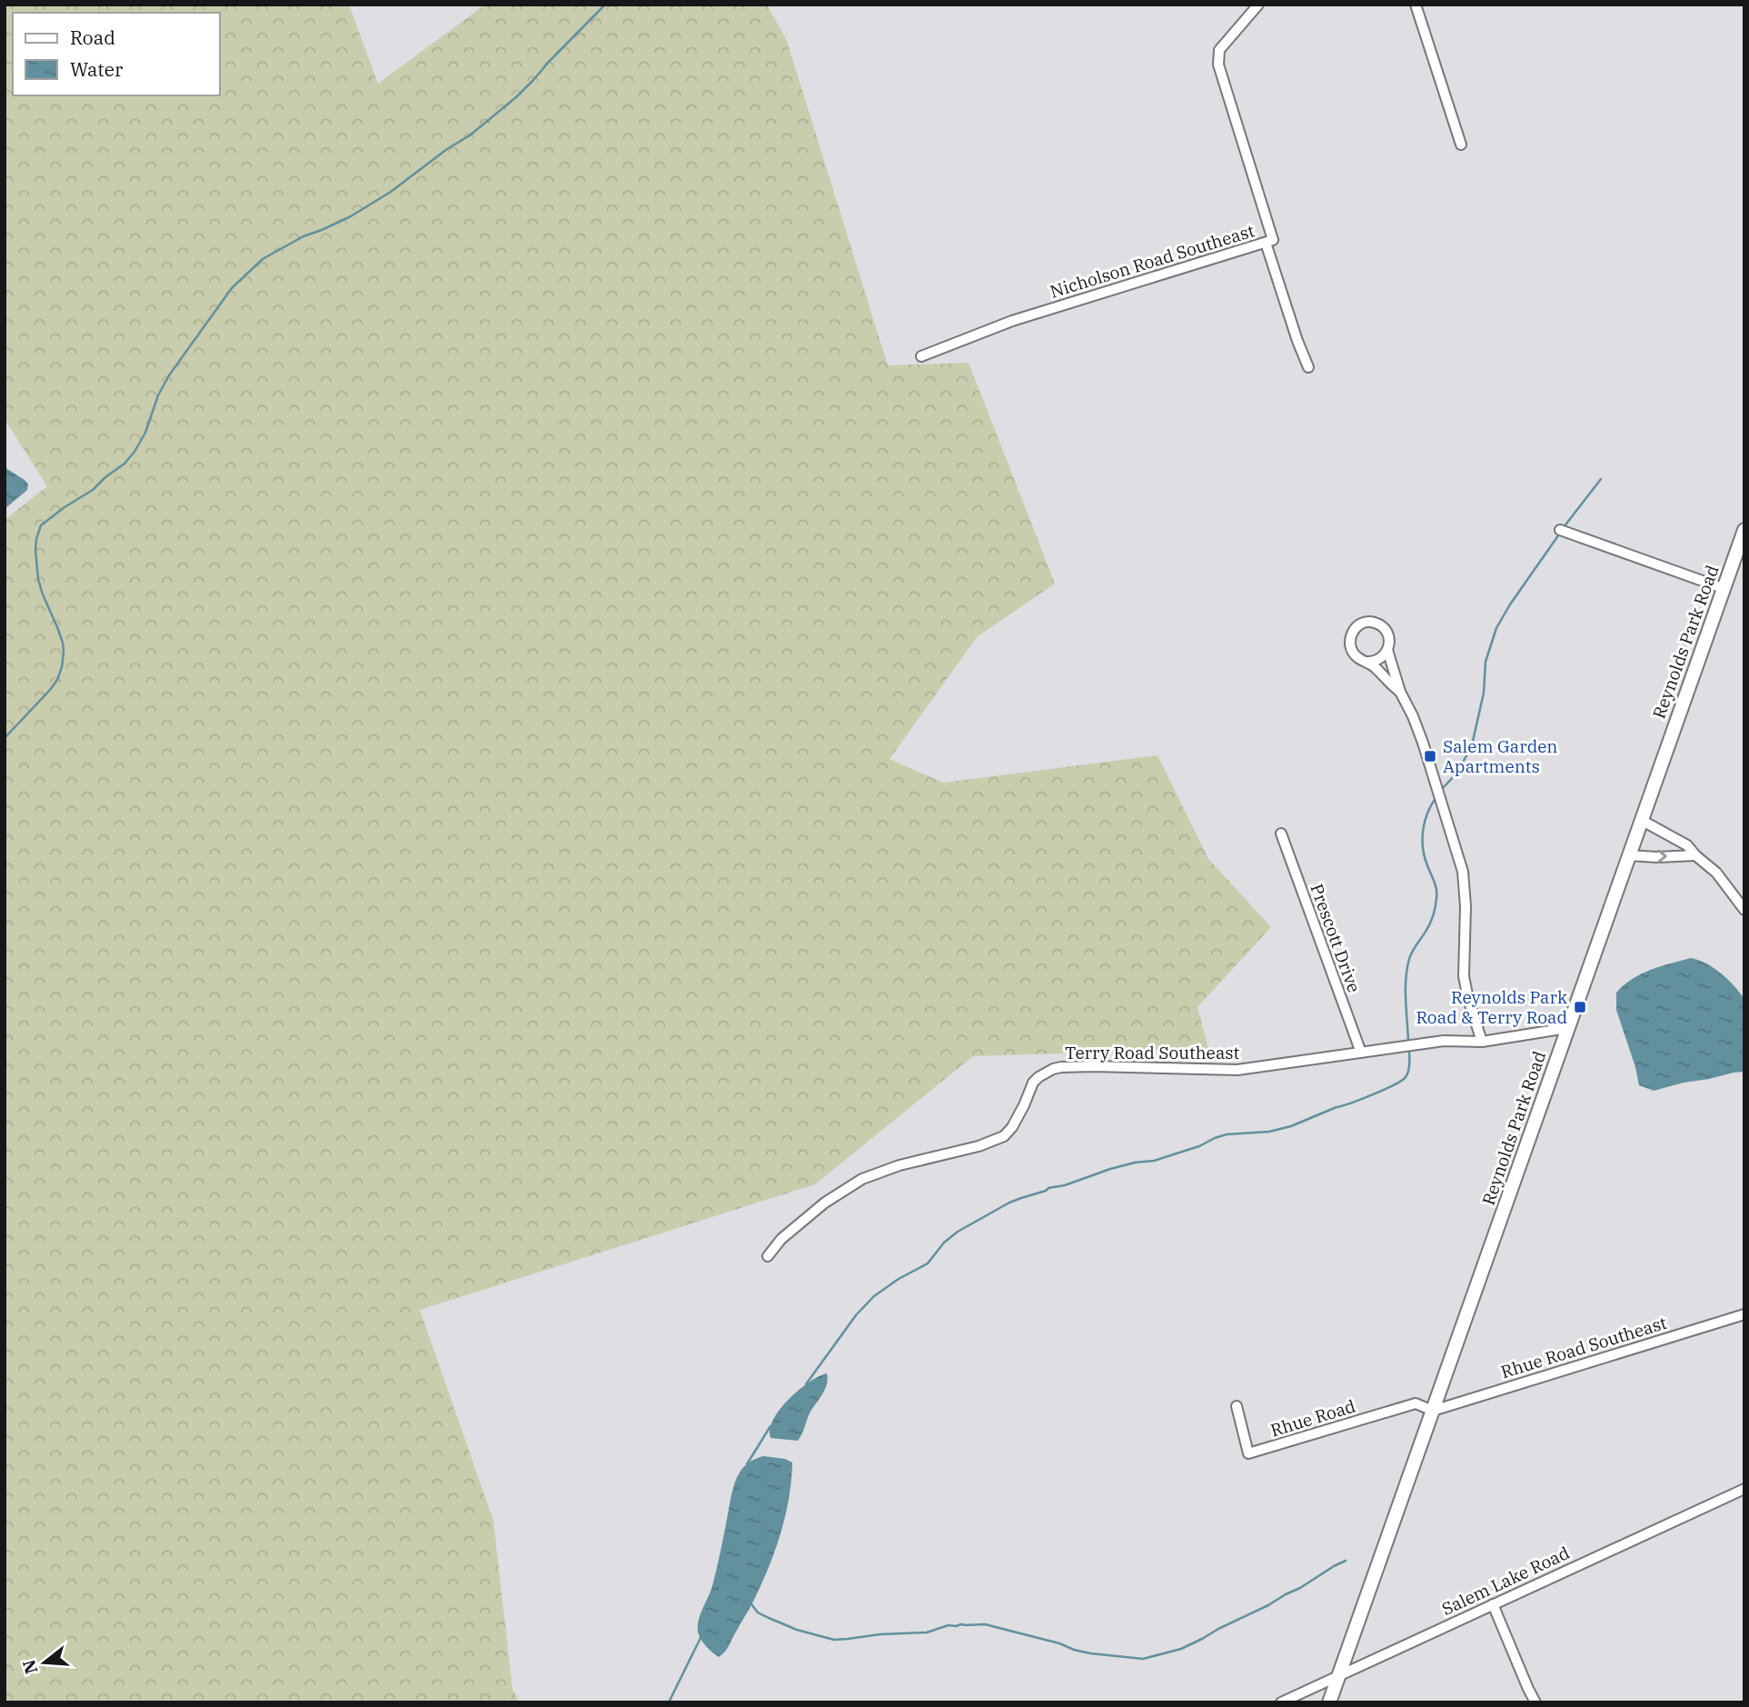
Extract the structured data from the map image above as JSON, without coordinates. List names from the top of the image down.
{
  "streets": {
    "main road": ["Reynolds Park Road"],
    "street": [
      "Nicholson Road Southeast",
      "Prescott Drive",
      "Terry Road Southeast",
      "Rhue Road Southeast",
      "Rhue Road",
      "Salem Lake Road"
    ]
  },
  "crossings": [
    ["Reynolds Park Road", "Terry Road Southeast"],
    ["Reynolds Park Road", "Rhue Road Southeast"],
    ["Reynolds Park Road", "Rhue Road"],
    ["Reynolds Park Road", "Salem Lake Road"],
    ["Prescott Drive", "Terry Road Southeast"],
    ["Rhue Road Southeast", "Rhue Road"]
  ],
  "places": {
    "transit": ["Salem Garden Apartments", "Reynolds Park Road & Terry Road"]
  },
  "legend": ["Road", "Water"],
  "north": "left"
}
